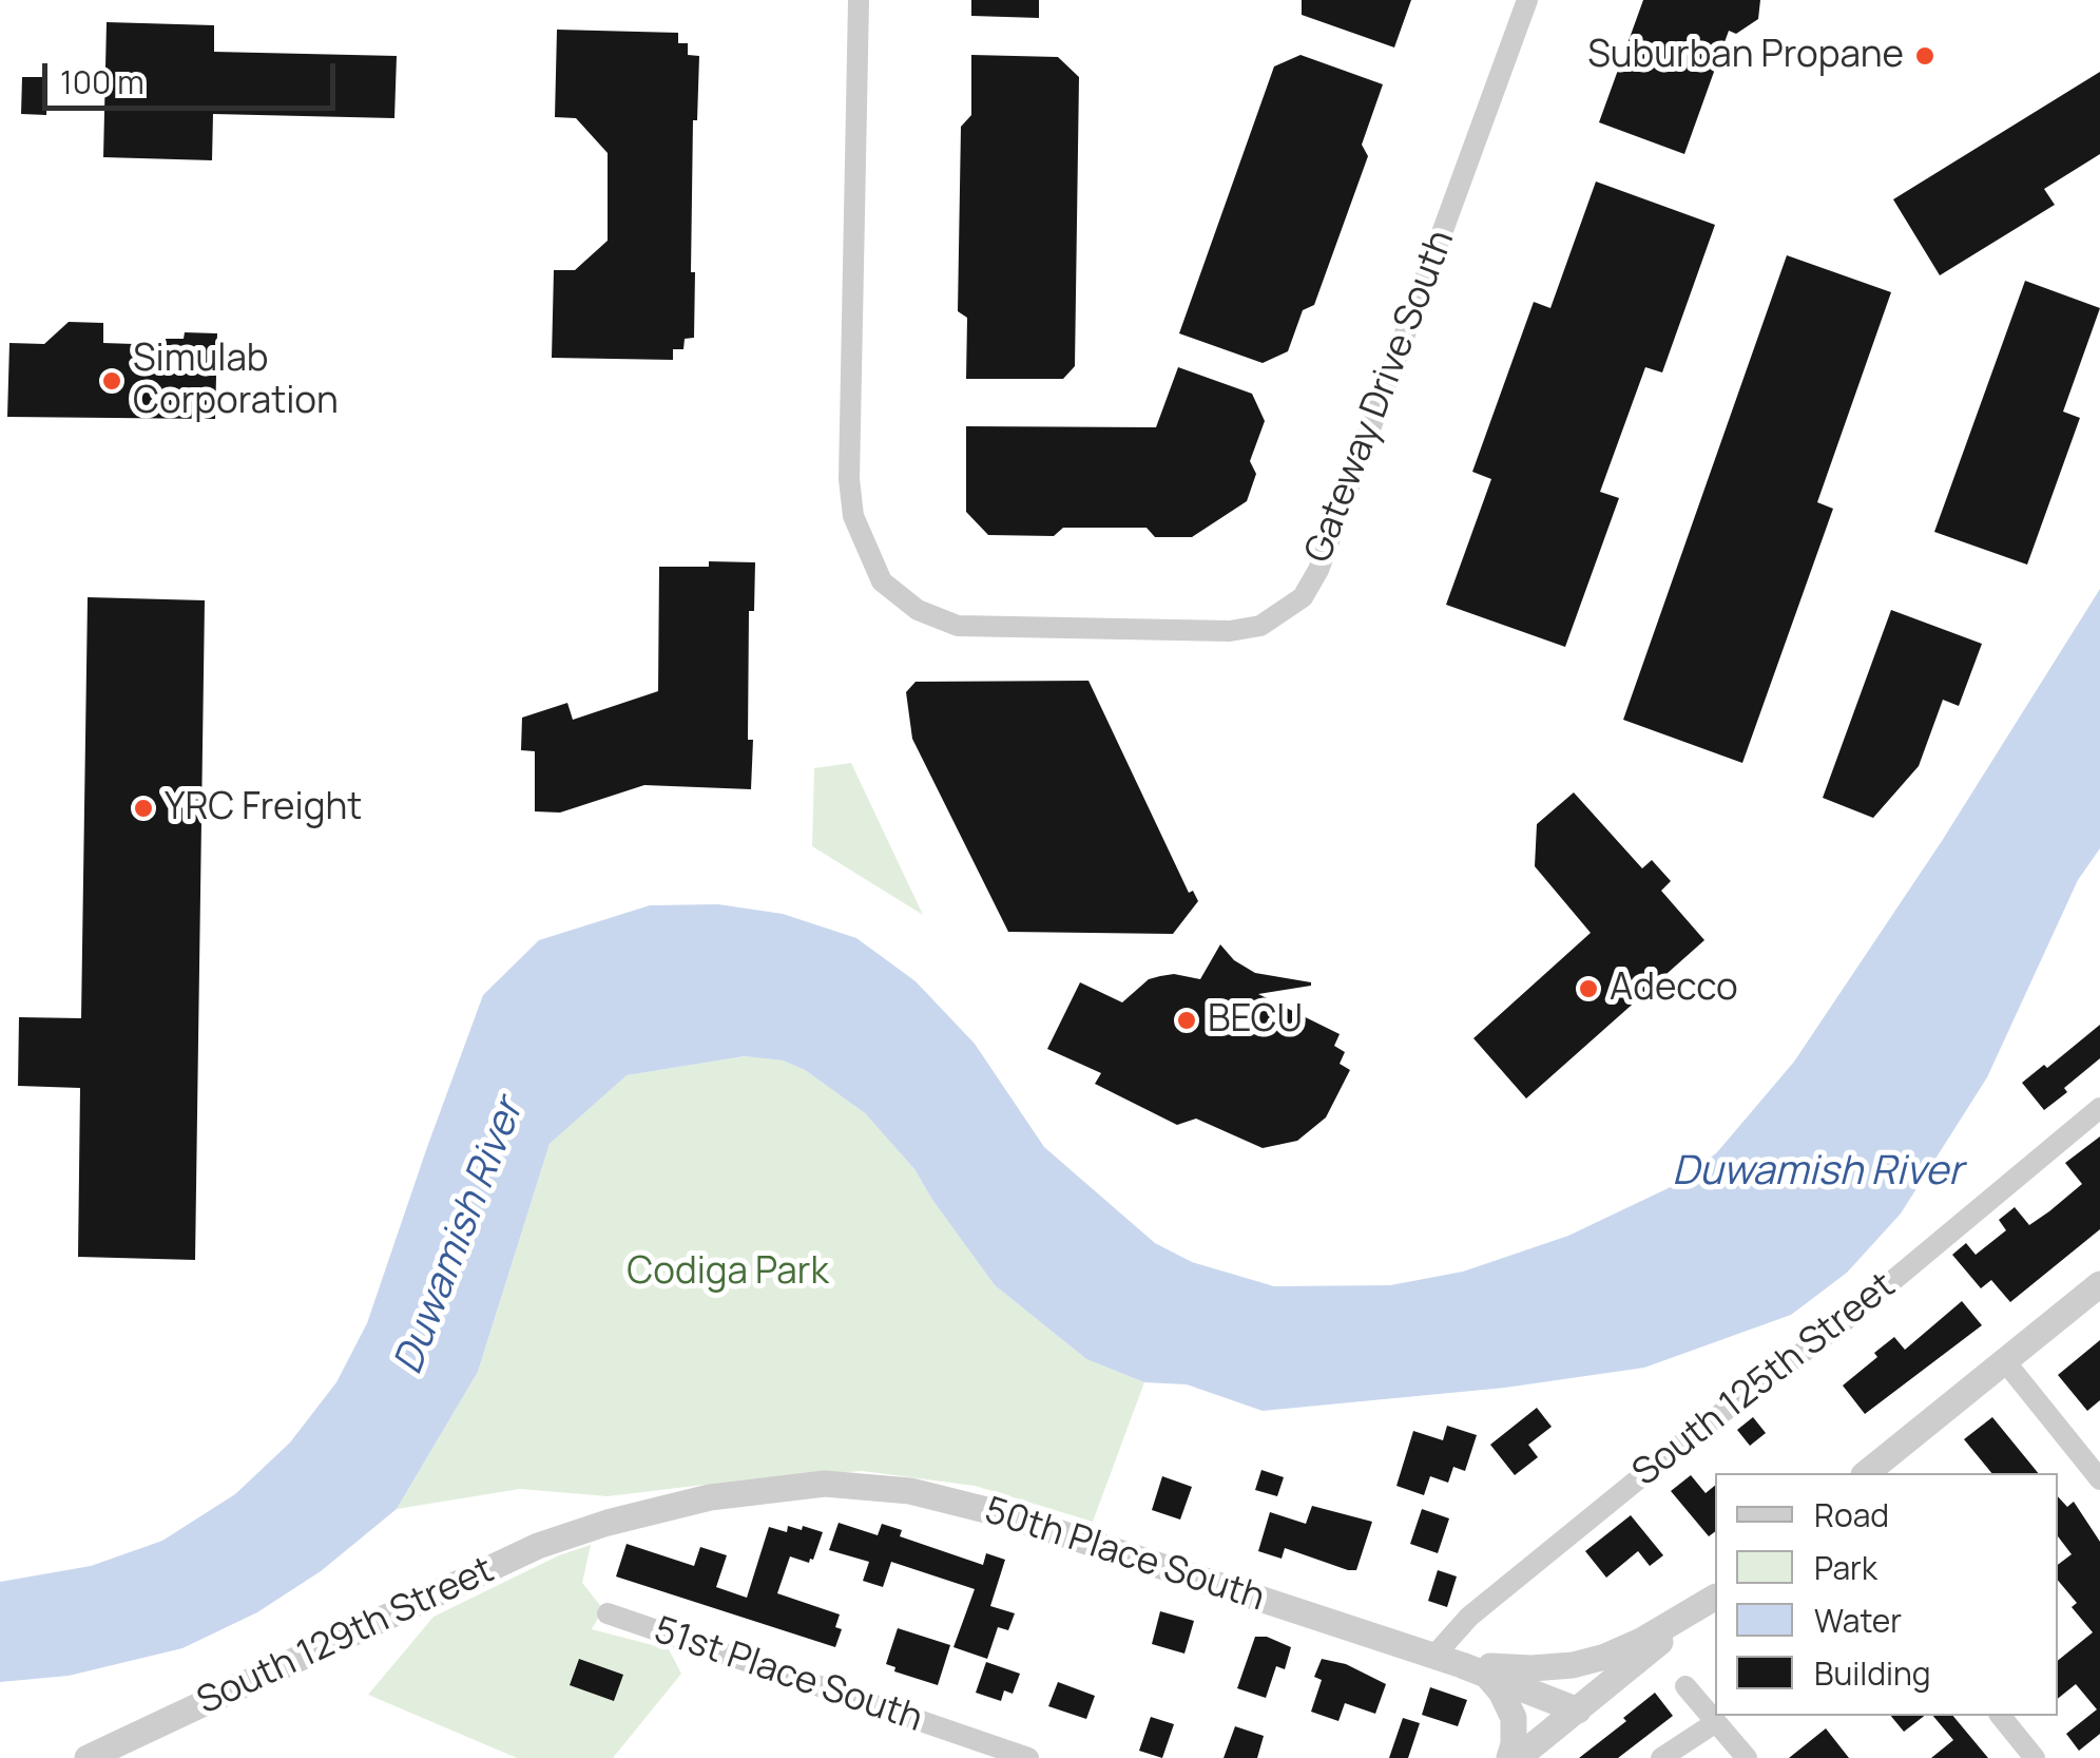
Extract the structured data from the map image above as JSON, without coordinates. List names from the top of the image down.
{
  "streets": {
    "street": [
      "Gateway Drive South",
      "South 125th Street",
      "50th Place South",
      "South 129th Street",
      "51st Place South"
    ]
  },
  "crossings": [
    ["South 125th Street", "50th Place South"],
    ["50th Place South", "South 129th Street"]
  ],
  "water": ["Duwamish River"],
  "parks": ["Codiga Park"],
  "places": [
    "Suburban Propane",
    "Simulab Corporation",
    "YRC Freight",
    "Adecco",
    "BECU"
  ],
  "legend": [
    "Road",
    "Park",
    "Water",
    "Building"
  ],
  "scale_bar": "100 m"
}
